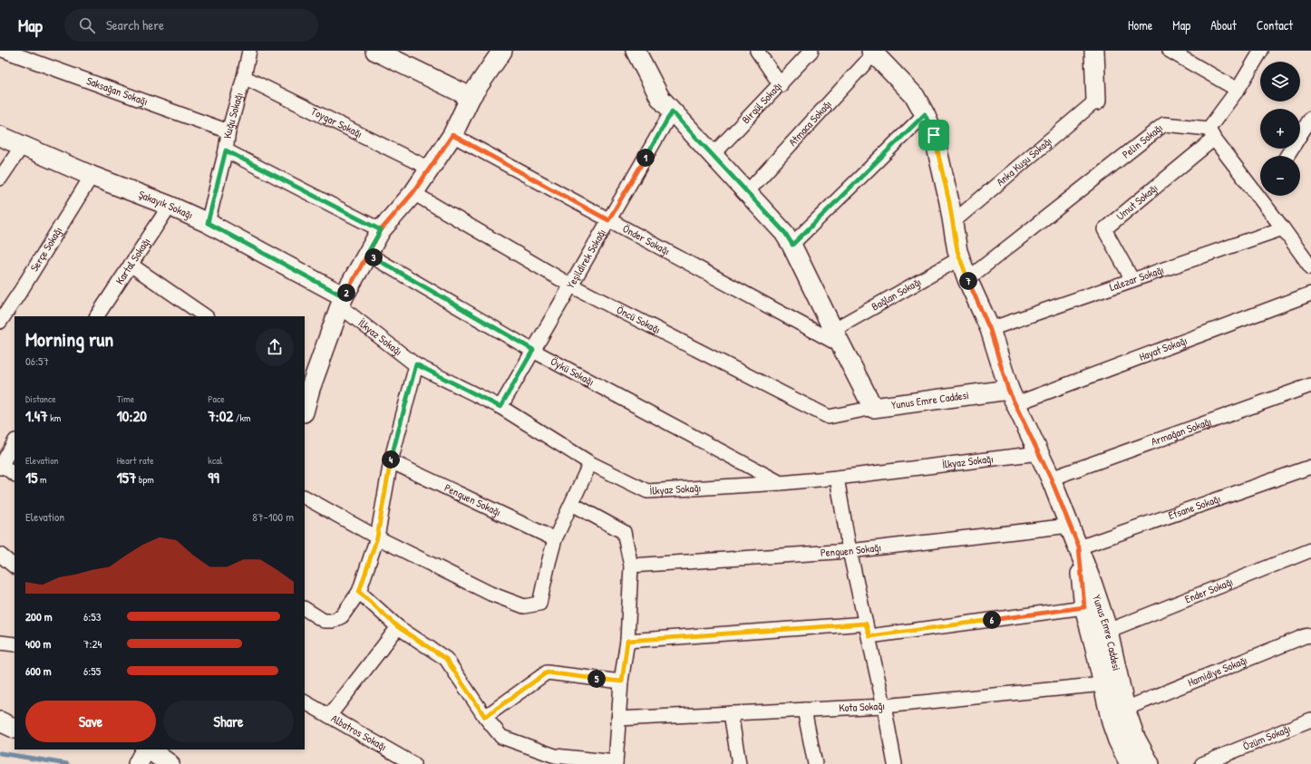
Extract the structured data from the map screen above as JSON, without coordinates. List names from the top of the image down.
{
  "streets": {
    "street": [
      "Saksağan Sokağı",
      "Birgül Sokağı",
      "Kuğu Sokağı",
      "Toygar Sokağı",
      "Atmaca Sokağı",
      "Pelin Sokağı",
      "Anka Kuşu Sokağı",
      "Umut Sokağı",
      "Şakayık Sokağı",
      "Önder Sokağı",
      "Serçe Sokağı",
      "Yeşildirek Sokağı",
      "Kartal Sokağı",
      "Lalezar Sokağı",
      "Bağlan Sokağı",
      "Öncü Sokağı",
      "İlkyaz Sokağı",
      "Hayat Sokağı",
      "Öykü Sokağı",
      "Yunus Emre Caddesi",
      "Armağan Sokağı",
      "Penguen Sokağı",
      "Efsane Sokağı",
      "Ender Sokağı",
      "Hamidiye Sokağı",
      "Kota Sokağı",
      "Albatros Sokağı",
      "Özüm Sokağı"
    ]
  },
  "crossings": [
    ["Saksağan Sokağı", "Kuğu Sokağı"],
    ["Kuğu Sokağı", "Toygar Sokağı"],
    ["Kuğu Sokağı", "Şakayık Sokağı"],
    ["Pelin Sokağı", "Umut Sokağı"],
    ["Umut Sokağı", "Lalezar Sokağı"],
    ["Şakayık Sokağı", "Serçe Sokağı"],
    ["Şakayık Sokağı", "Kartal Sokağı"],
    ["Şakayık Sokağı", "İlkyaz Sokağı"],
    ["Önder Sokağı", "Yeşildirek Sokağı"],
    ["Önder Sokağı", "Bağlan Sokağı"],
    ["Yeşildirek Sokağı", "Öncü Sokağı"],
    ["Yeşildirek Sokağı", "İlkyaz Sokağı"],
    ["Yeşildirek Sokağı", "Öykü Sokağı"],
    ["Öncü Sokağı", "Yunus Emre Caddesi"],
    ["İlkyaz Sokağı", "Öykü Sokağı"],
    ["Hayat Sokağı", "Yunus Emre Caddesi"],
    ["Yunus Emre Caddesi", "Efsane Sokağı"],
    ["Yunus Emre Caddesi", "Ender Sokağı"],
    ["Yunus Emre Caddesi", "Hamidiye Sokağı"],
    ["Yunus Emre Caddesi", "Kota Sokağı"]
  ],
  "page": {
    "header": "Map",
    "search": "Search here",
    "nav": [
      "Home",
      "Map",
      "About",
      "Contact"
    ],
    "map_buttons": ["+", "−"],
    "pins": [
      "1",
      "3",
      "7",
      "2",
      "4",
      "6",
      "5"
    ],
    "heading": ["Morning run", "06:57"],
    "stats": [
      ["Distance", "1.47 km"],
      ["Time", "10:20"],
      ["Pace", "7:02 /km"],
      ["Elevation", "15 m"],
      ["Heart rate", "157 bpm"],
      ["kcal", "99"]
    ],
    "chart": ["Elevation", "87–100 m"],
    "list": [
      {
        "name": "200 m",
        "note": "6:53"
      },
      {
        "name": "400 m",
        "note": "7:24"
      },
      {
        "name": "600 m",
        "note": "6:55"
      }
    ],
    "buttons": ["Save", "Share"]
  }
}
